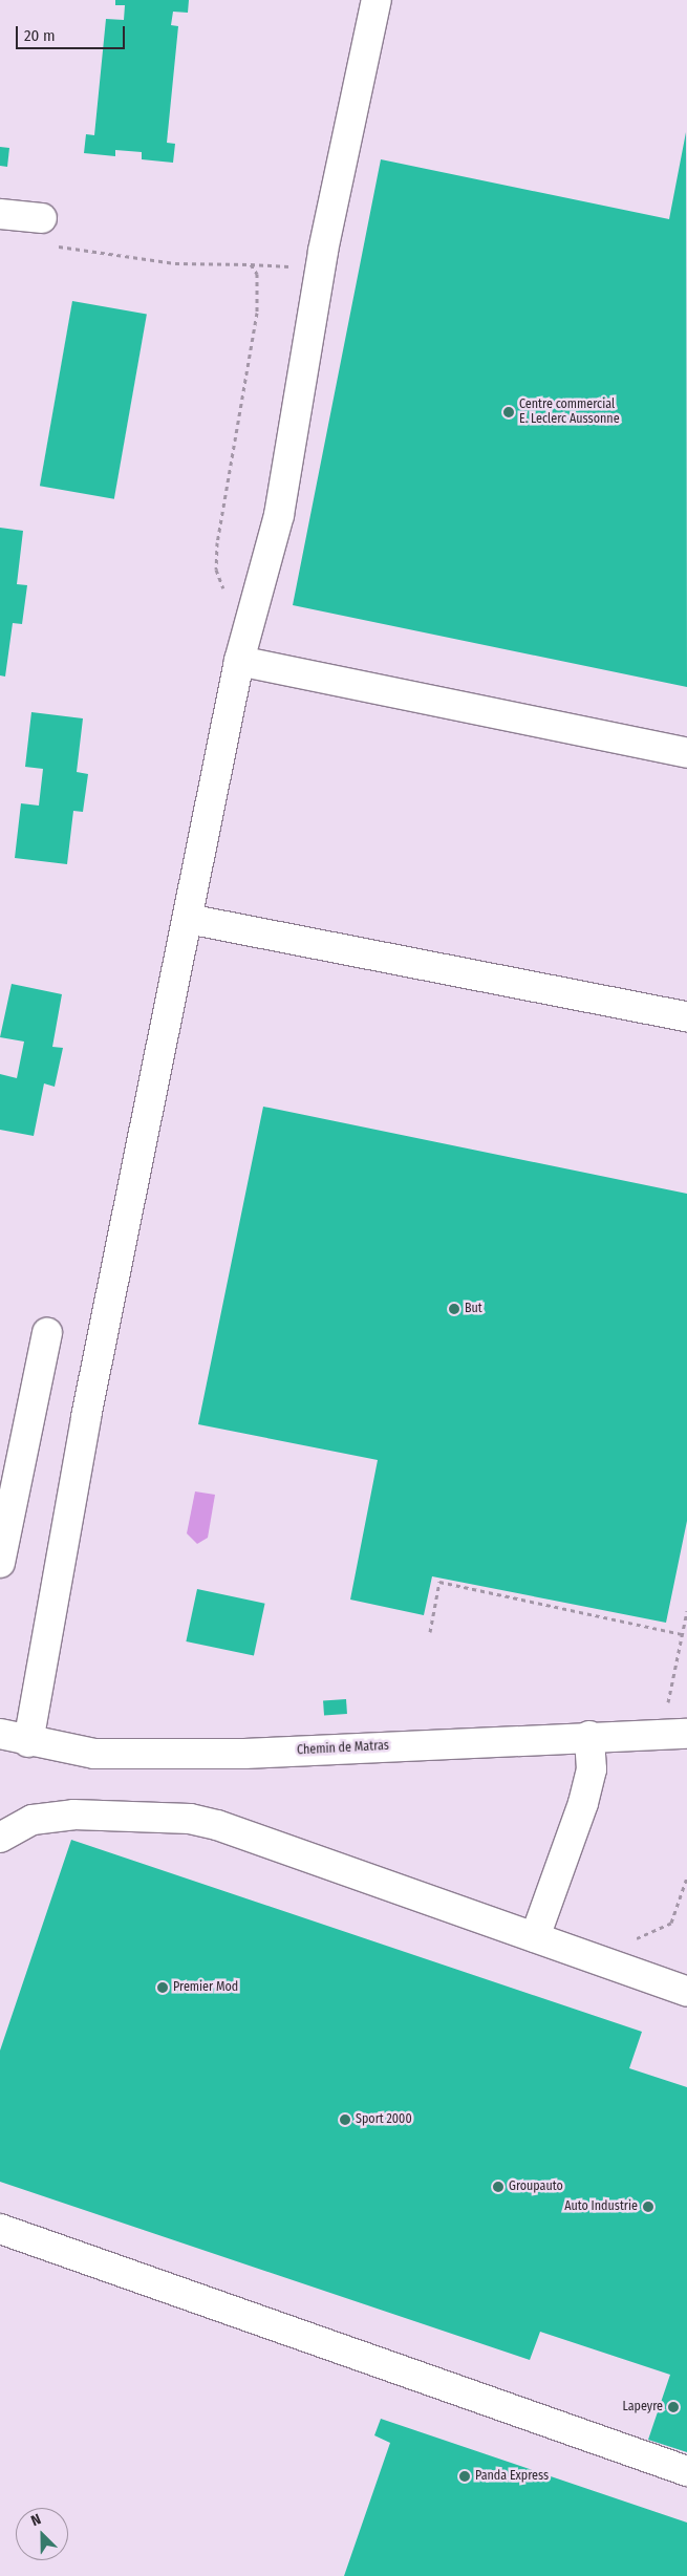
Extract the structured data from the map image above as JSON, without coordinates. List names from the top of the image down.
{
  "streets": {
    "street": ["Chemin de Matras"]
  },
  "places": [
    "Centre commercial E. Leclerc Aussonne",
    "But",
    "Premier Mod",
    "Sport 2000",
    "Groupauto",
    "Auto Industrie",
    "Lapeyre",
    "Panda Express"
  ],
  "scale_bar": "20 m",
  "north": "top left"
}
